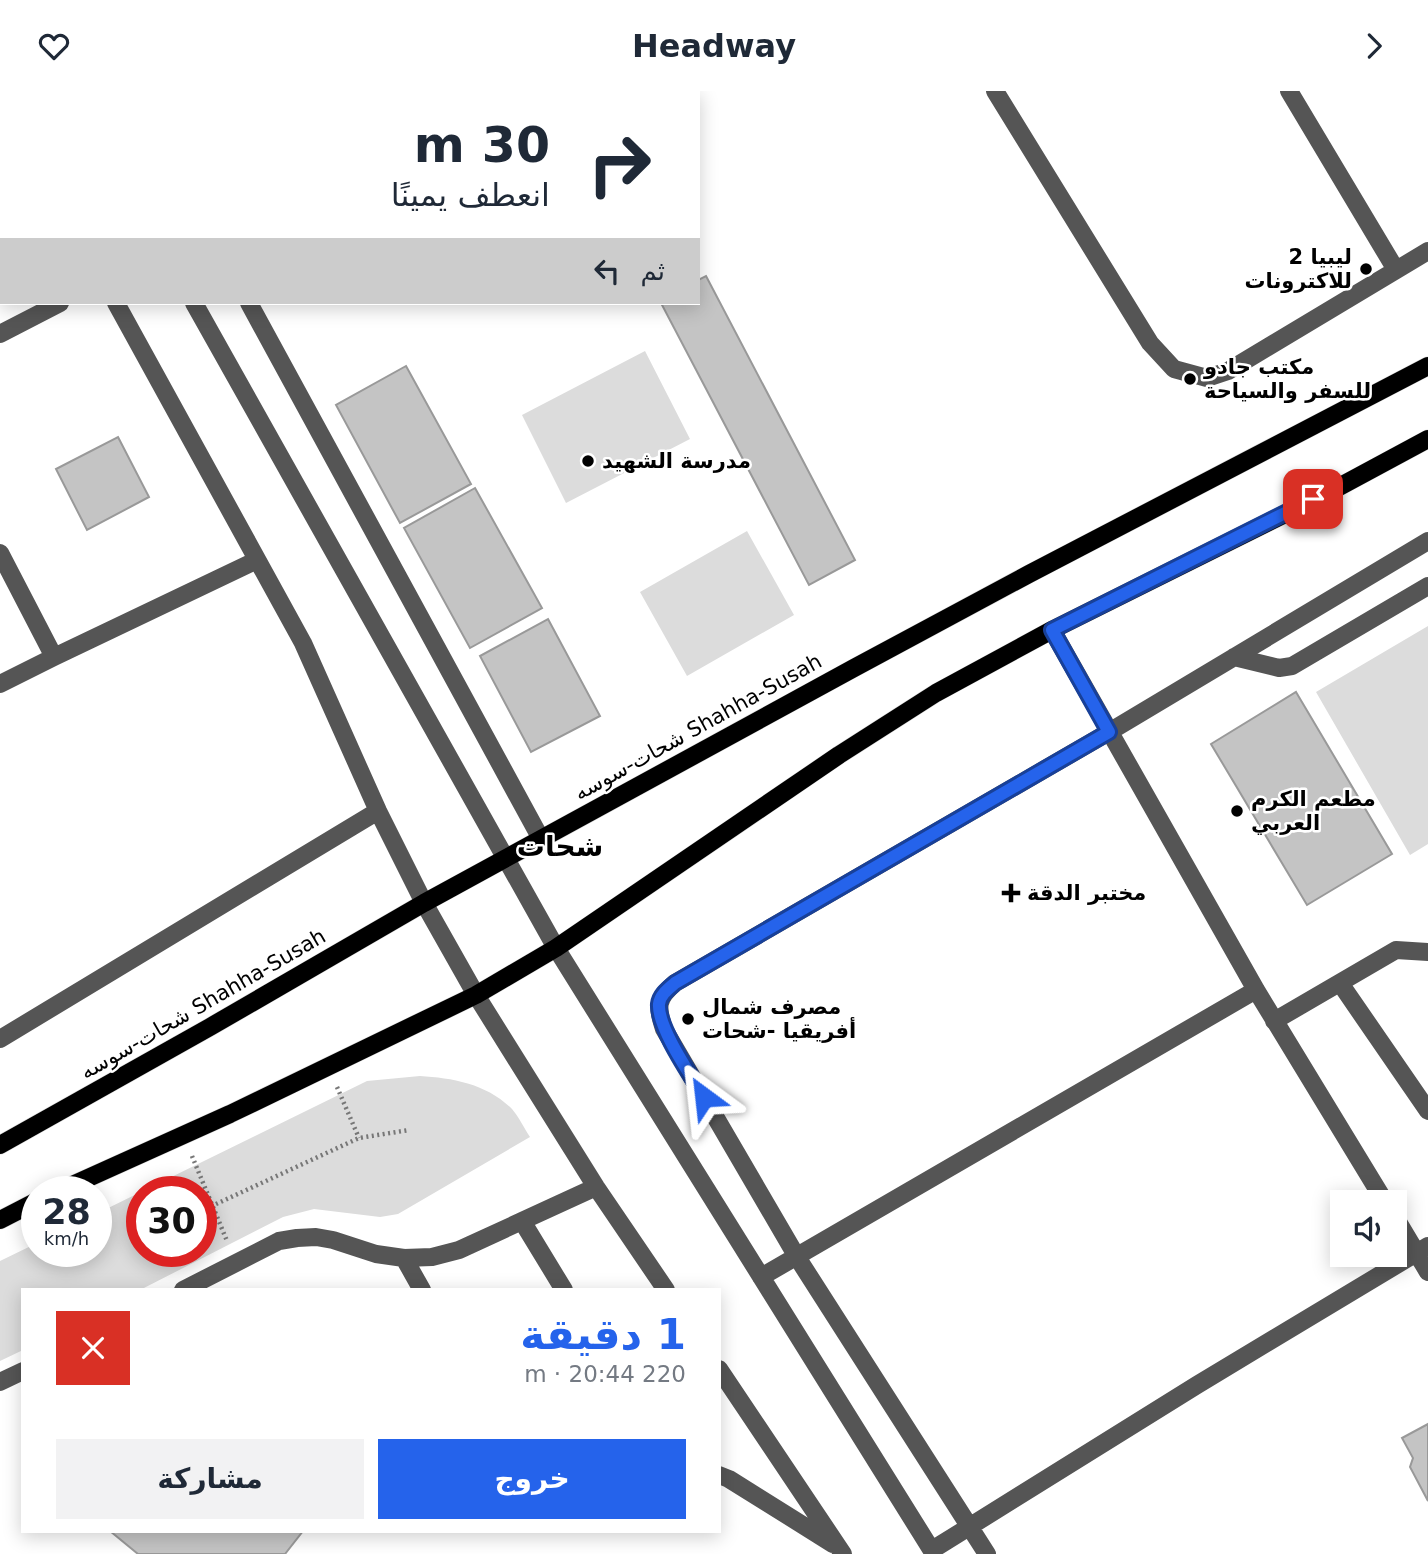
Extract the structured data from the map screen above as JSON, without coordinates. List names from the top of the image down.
{
  "streets": {
    "main road": ["شحات-سوسه Shahha-Susah"]
  },
  "districts": ["شحات"],
  "places": {
    "other": [
      "ليبيا 2 للاكترونات",
      "مكتب جادو للسفر والسياحة",
      "مدرسة الشهيد",
      "مطعم الكرم العربي",
      "مصرف شمال أفريقيا -شحات"
    ],
    "health": ["مختبر الدقة"]
  },
  "page": {
    "header": "Headway",
    "turn": ["30 m", "انعطف يمينًا"],
    "then": "ثم",
    "speed": "28 km/h",
    "limit": "30",
    "heading": ["1 دقيقة", "220 m · 20:44"],
    "buttons": ["خروج", "مشاركة"]
  }
}
